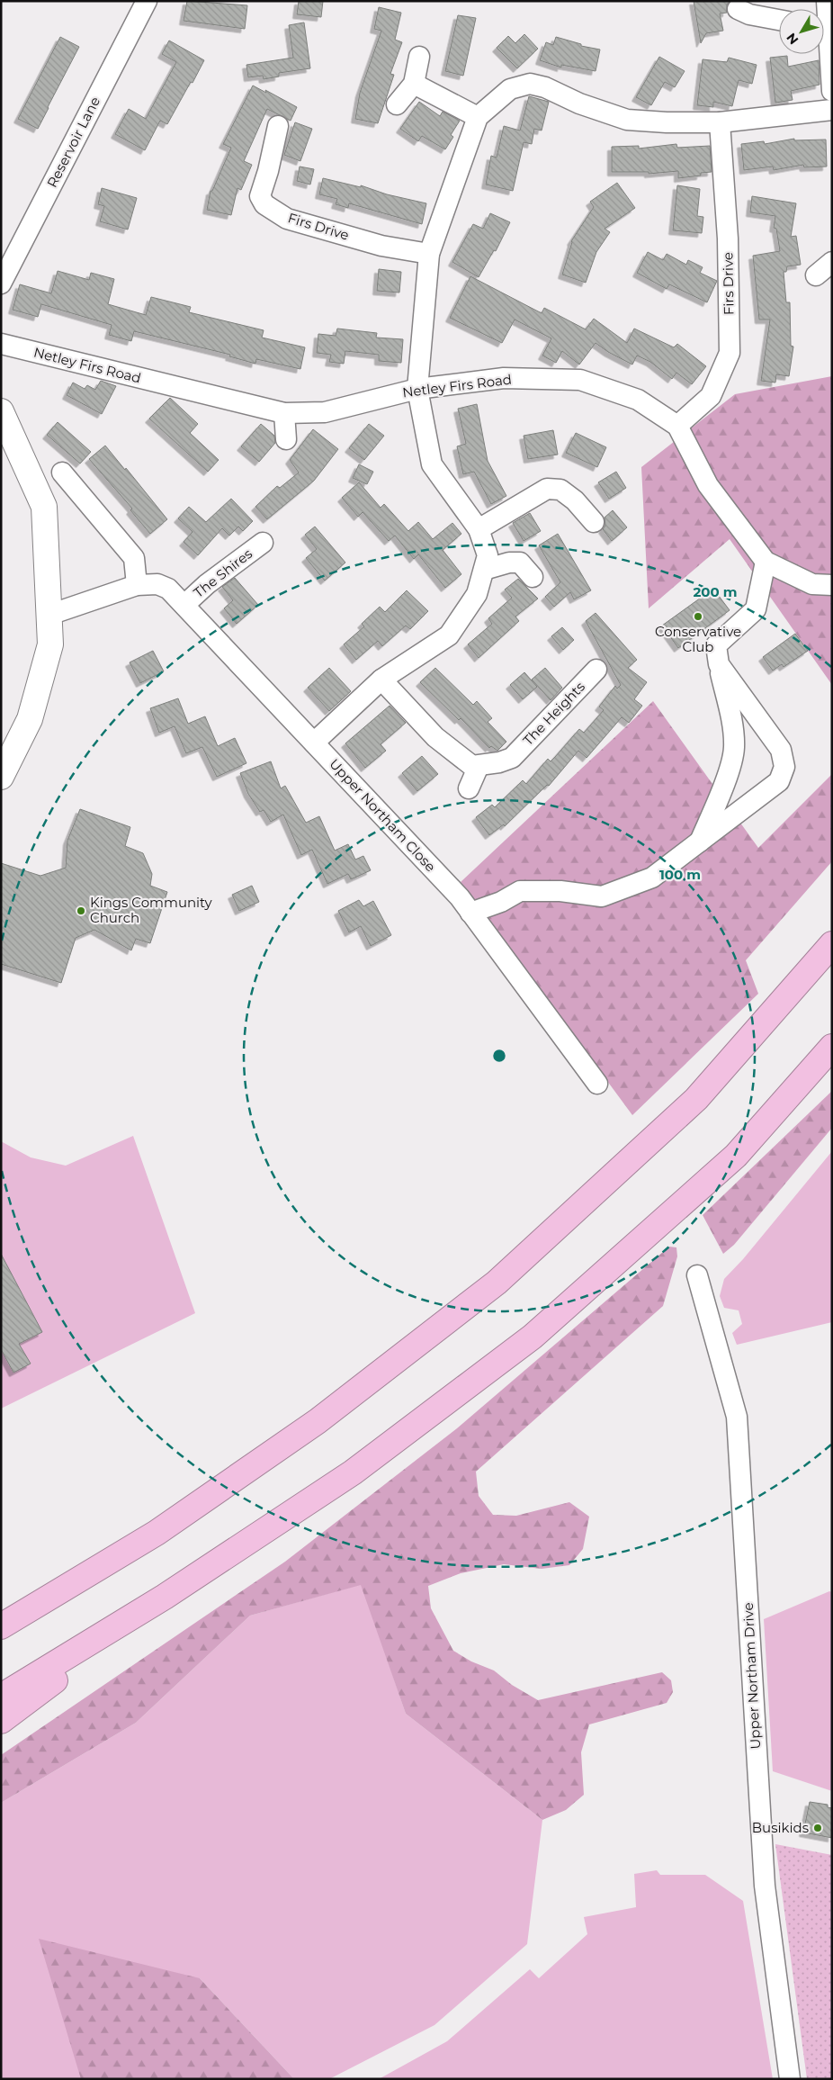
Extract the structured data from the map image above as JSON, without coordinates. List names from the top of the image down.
{
  "streets": {
    "street": [
      "Reservoir Lane",
      "Firs Drive",
      "Netley Firs Road",
      "The Shires",
      "The Heights",
      "Upper Northam Close",
      "Upper Northam Drive"
    ]
  },
  "crossings": [
    ["Firs Drive", "Netley Firs Road"],
    ["The Shires", "Upper Northam Close"]
  ],
  "places": ["Conservative Club", "Kings Community Church", "Busikids"],
  "north": "bottom left",
  "rings": ["200 m", "100 m"]
}
